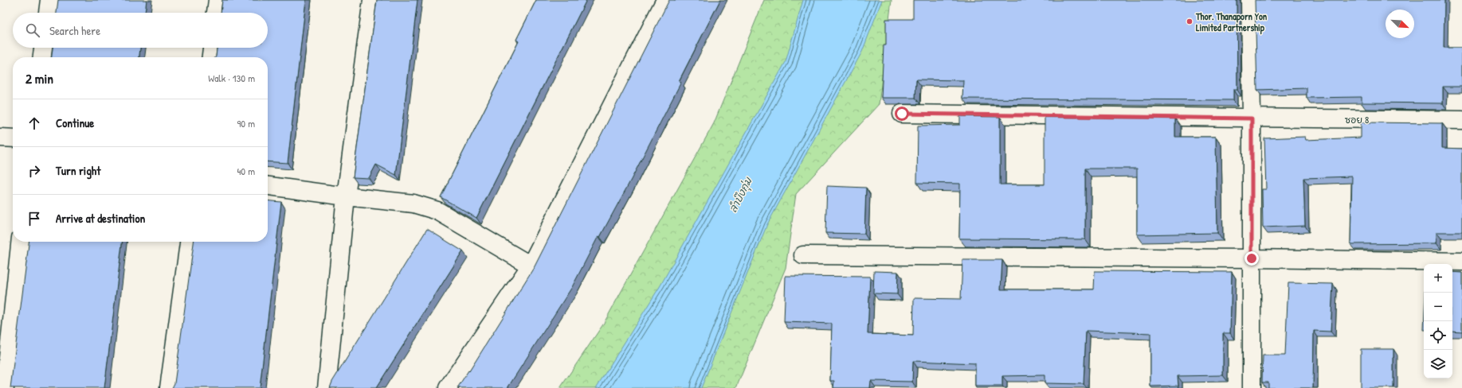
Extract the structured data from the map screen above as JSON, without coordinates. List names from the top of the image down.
{
  "streets": {
    "street": ["ซอย 8"]
  },
  "water": ["ลำบึงกุ่ม"],
  "places": ["Thor. Thanaporn Yon Limited Partnership"],
  "north": "bottom right",
  "page": {
    "search": "Search here",
    "heading": ["2 min", "Walk · 130 m"],
    "list": [
      ["Continue", "90 m"],
      ["Turn right", "40 m"],
      "Arrive at destination"
    ],
    "map_buttons": ["+", "−"]
  }
}
